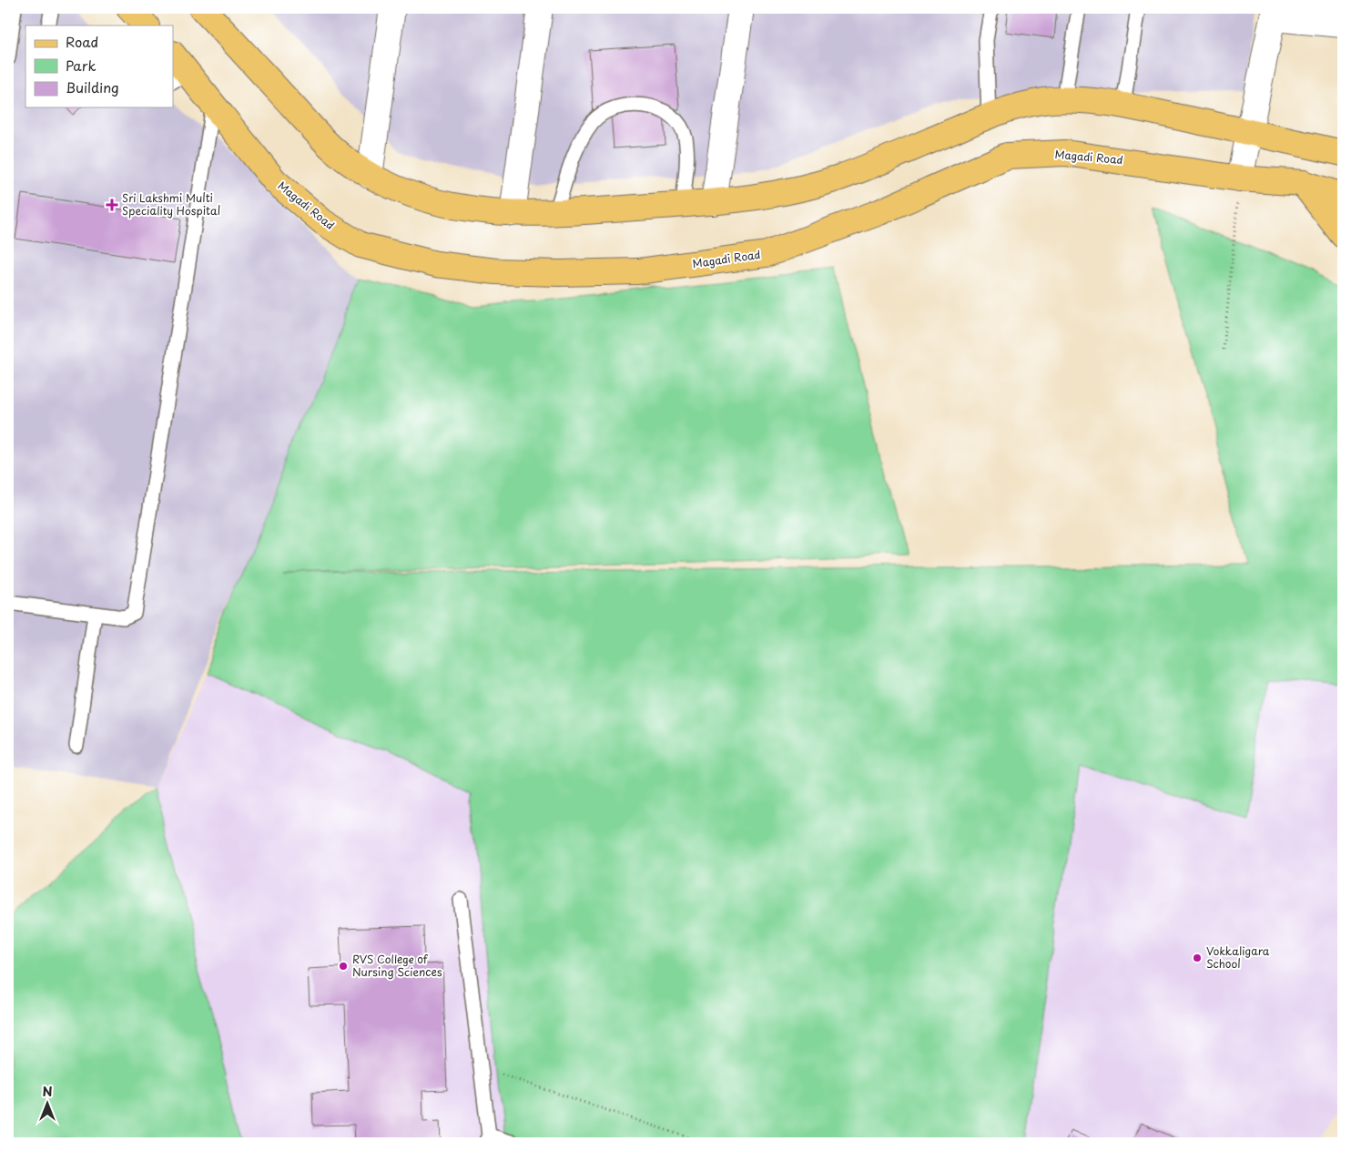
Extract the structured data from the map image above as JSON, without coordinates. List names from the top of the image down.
{
  "streets": {
    "main road": ["Magadi Road"]
  },
  "places": {
    "health": ["Sri Lakshmi Multi Speciality Hospital"],
    "other": ["Vokkaligara School", "RVS College of Nursing Sciences"]
  },
  "legend": ["Road", "Park", "Building"],
  "north": "top"
}
